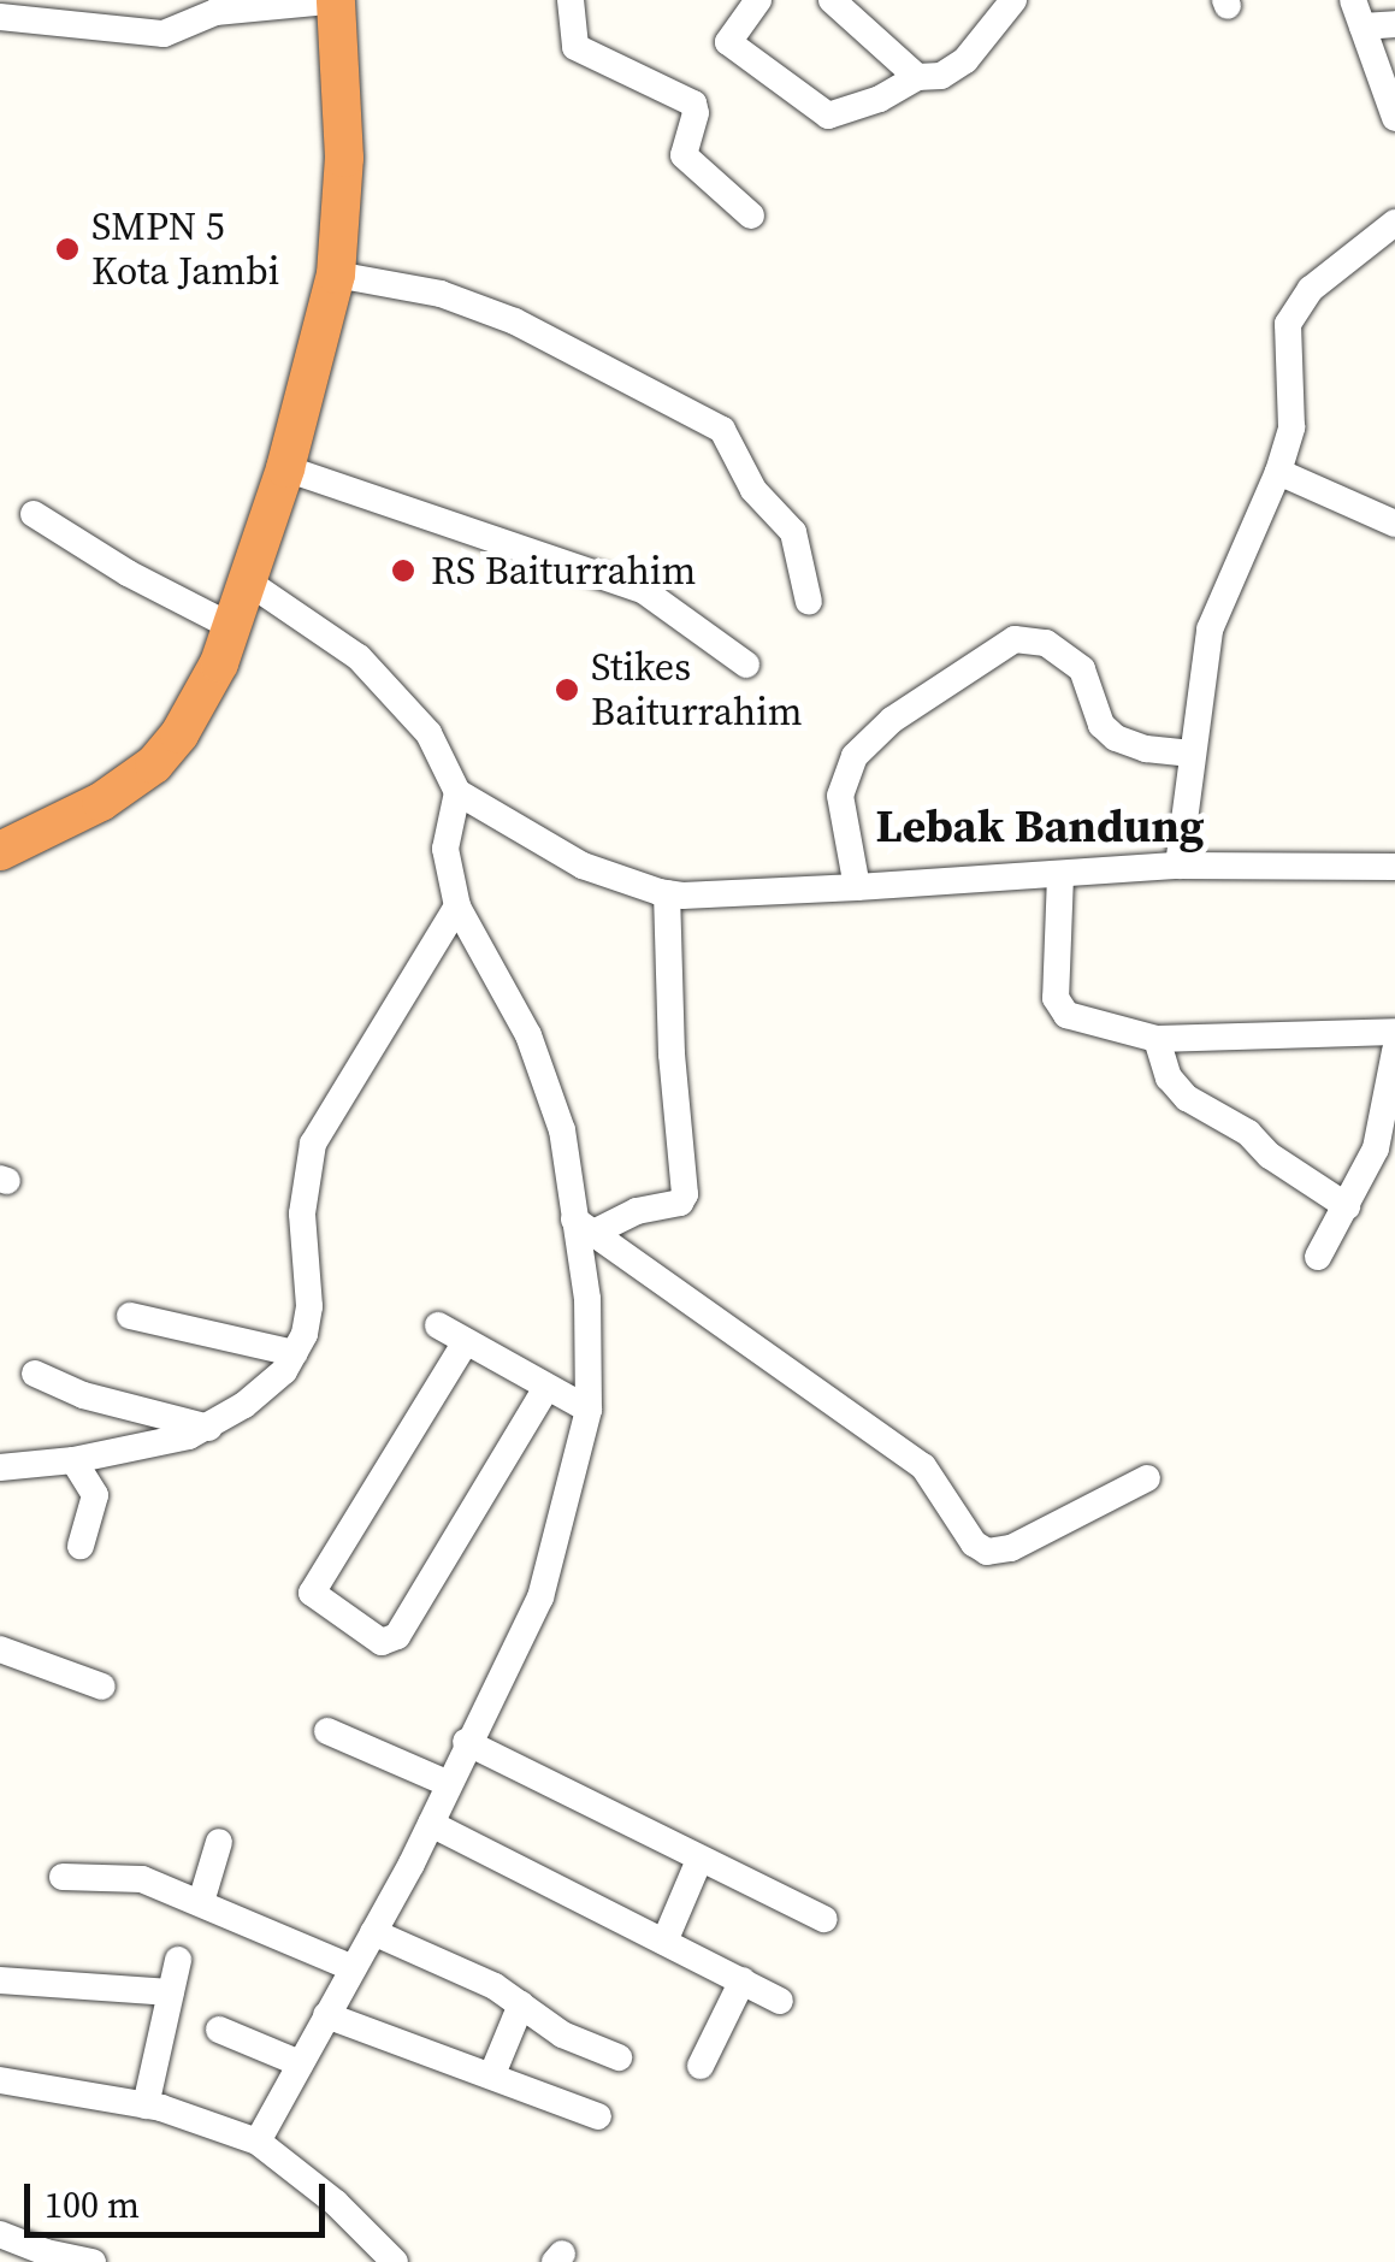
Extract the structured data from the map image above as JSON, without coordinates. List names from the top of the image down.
{
  "districts": ["Lebak Bandung"],
  "places": ["SMPN 5 Kota Jambi", "RS Baiturrahim", "Stikes Baiturrahim"],
  "scale_bar": "100 m"
}
